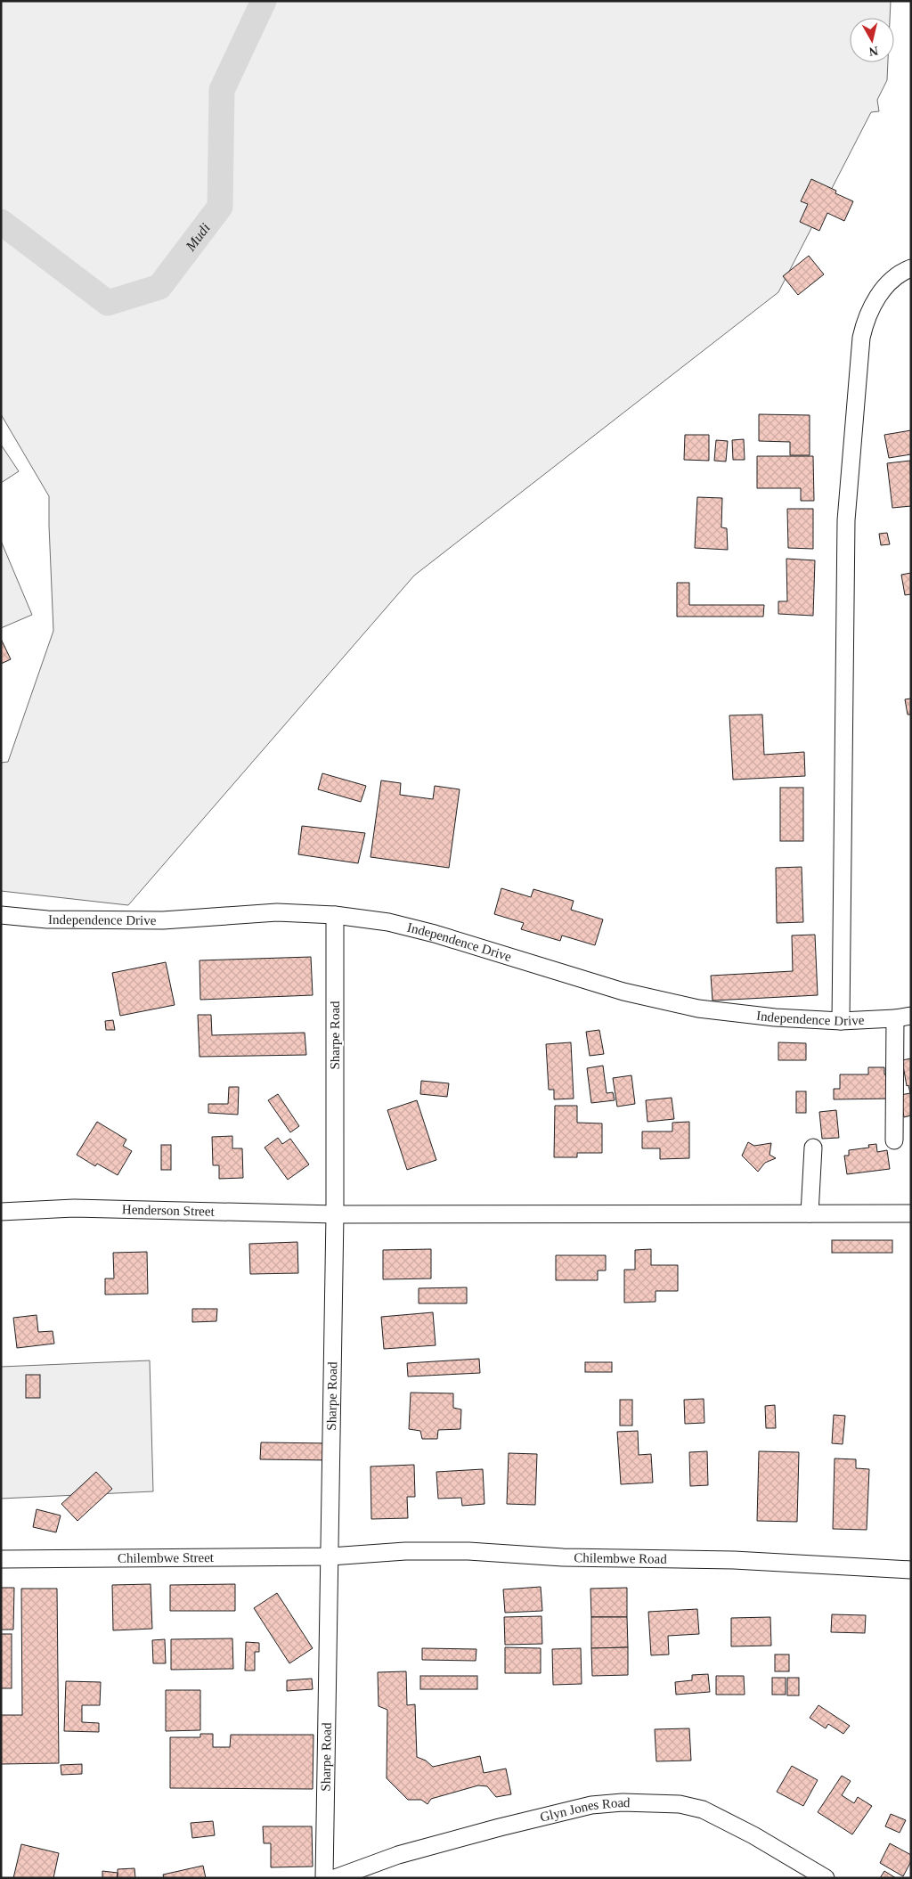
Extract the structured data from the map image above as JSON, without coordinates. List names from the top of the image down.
{
  "streets": {
    "street": [
      "Independence Drive",
      "Sharpe Road",
      "Henderson Street",
      "Chilembwe Street",
      "Chilembwe Road",
      "Glyn Jones Road"
    ]
  },
  "crossings": [
    ["Independence Drive", "Sharpe Road"],
    ["Sharpe Road", "Henderson Street"],
    ["Sharpe Road", "Chilembwe Street"],
    ["Sharpe Road", "Chilembwe Road"],
    ["Chilembwe Street", "Chilembwe Road"]
  ],
  "water": ["Mudi"],
  "north": "bottom"
}
